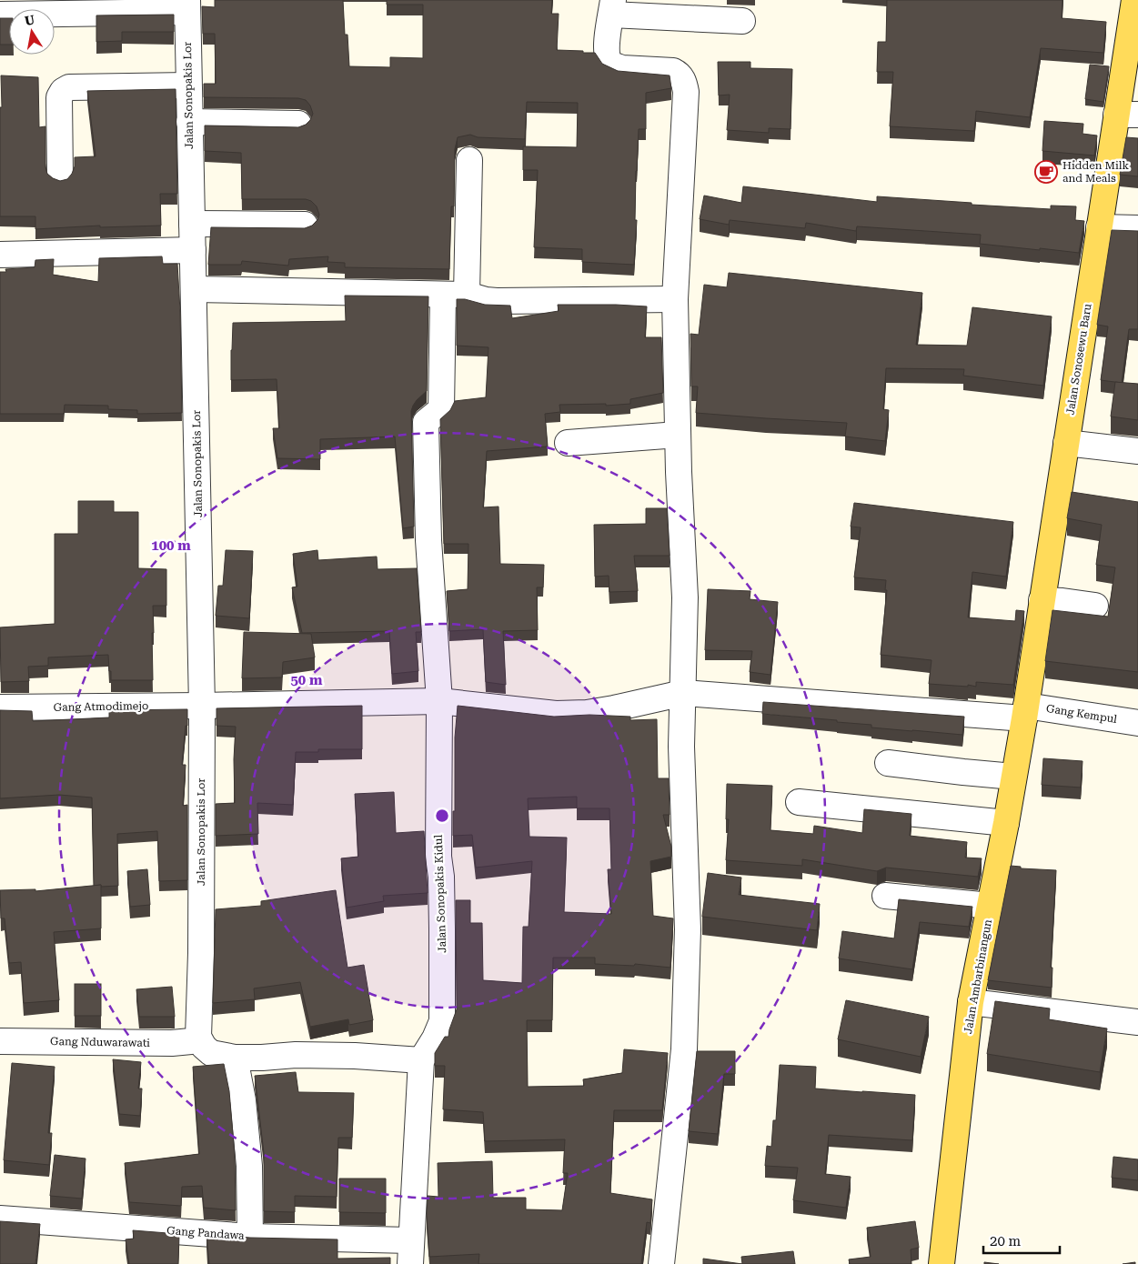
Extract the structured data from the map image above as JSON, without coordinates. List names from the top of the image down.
{
  "streets": {
    "main road": ["Jalan Sonosewu Baru", "Jalan Ambarbinangun"],
    "street": [
      "Jalan Sonopakis Lor",
      "Gang Atmodimejo",
      "Gang Kempul",
      "Jalan Sonopakis Kidul",
      "Gang Nduwarawati",
      "Gang Pandawa"
    ]
  },
  "crossings": [
    ["Jalan Sonopakis Lor", "Gang Atmodimejo"],
    ["Jalan Sonopakis Lor", "Gang Nduwarawati"],
    ["Jalan Sonosewu Baru", "Gang Kempul"],
    ["Jalan Sonosewu Baru", "Jalan Ambarbinangun"],
    ["Gang Kempul", "Jalan Sonopakis Kidul"],
    ["Gang Kempul", "Jalan Ambarbinangun"],
    ["Jalan Sonopakis Kidul", "Gang Pandawa"]
  ],
  "places": {
    "cafe": ["Hidden Milk and Meals"]
  },
  "scale_bar": "20 m",
  "north": "top",
  "rings": ["100 m", "50 m"]
}
